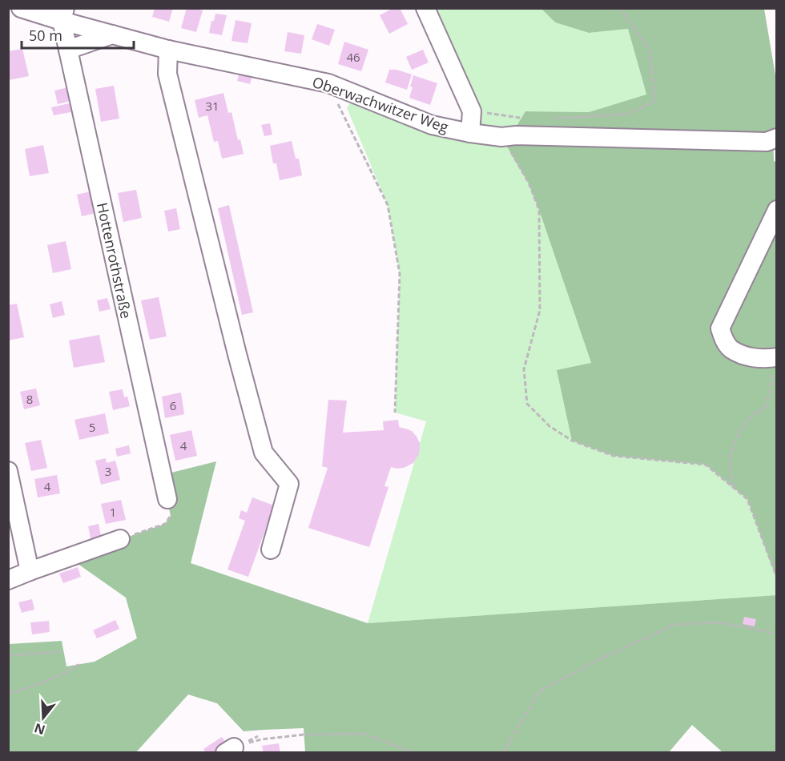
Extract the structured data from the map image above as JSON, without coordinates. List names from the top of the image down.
{
  "streets": {
    "street": ["Oberwachwitzer Weg", "Hottenrothstraße"]
  },
  "crossings": [
    ["Oberwachwitzer Weg", "Hottenrothstraße"]
  ],
  "house_numbers": [
    "46",
    "31",
    "8",
    "6",
    "5",
    "4",
    "3",
    "4",
    "1"
  ],
  "scale_bar": "50 m",
  "north": "bottom"
}
